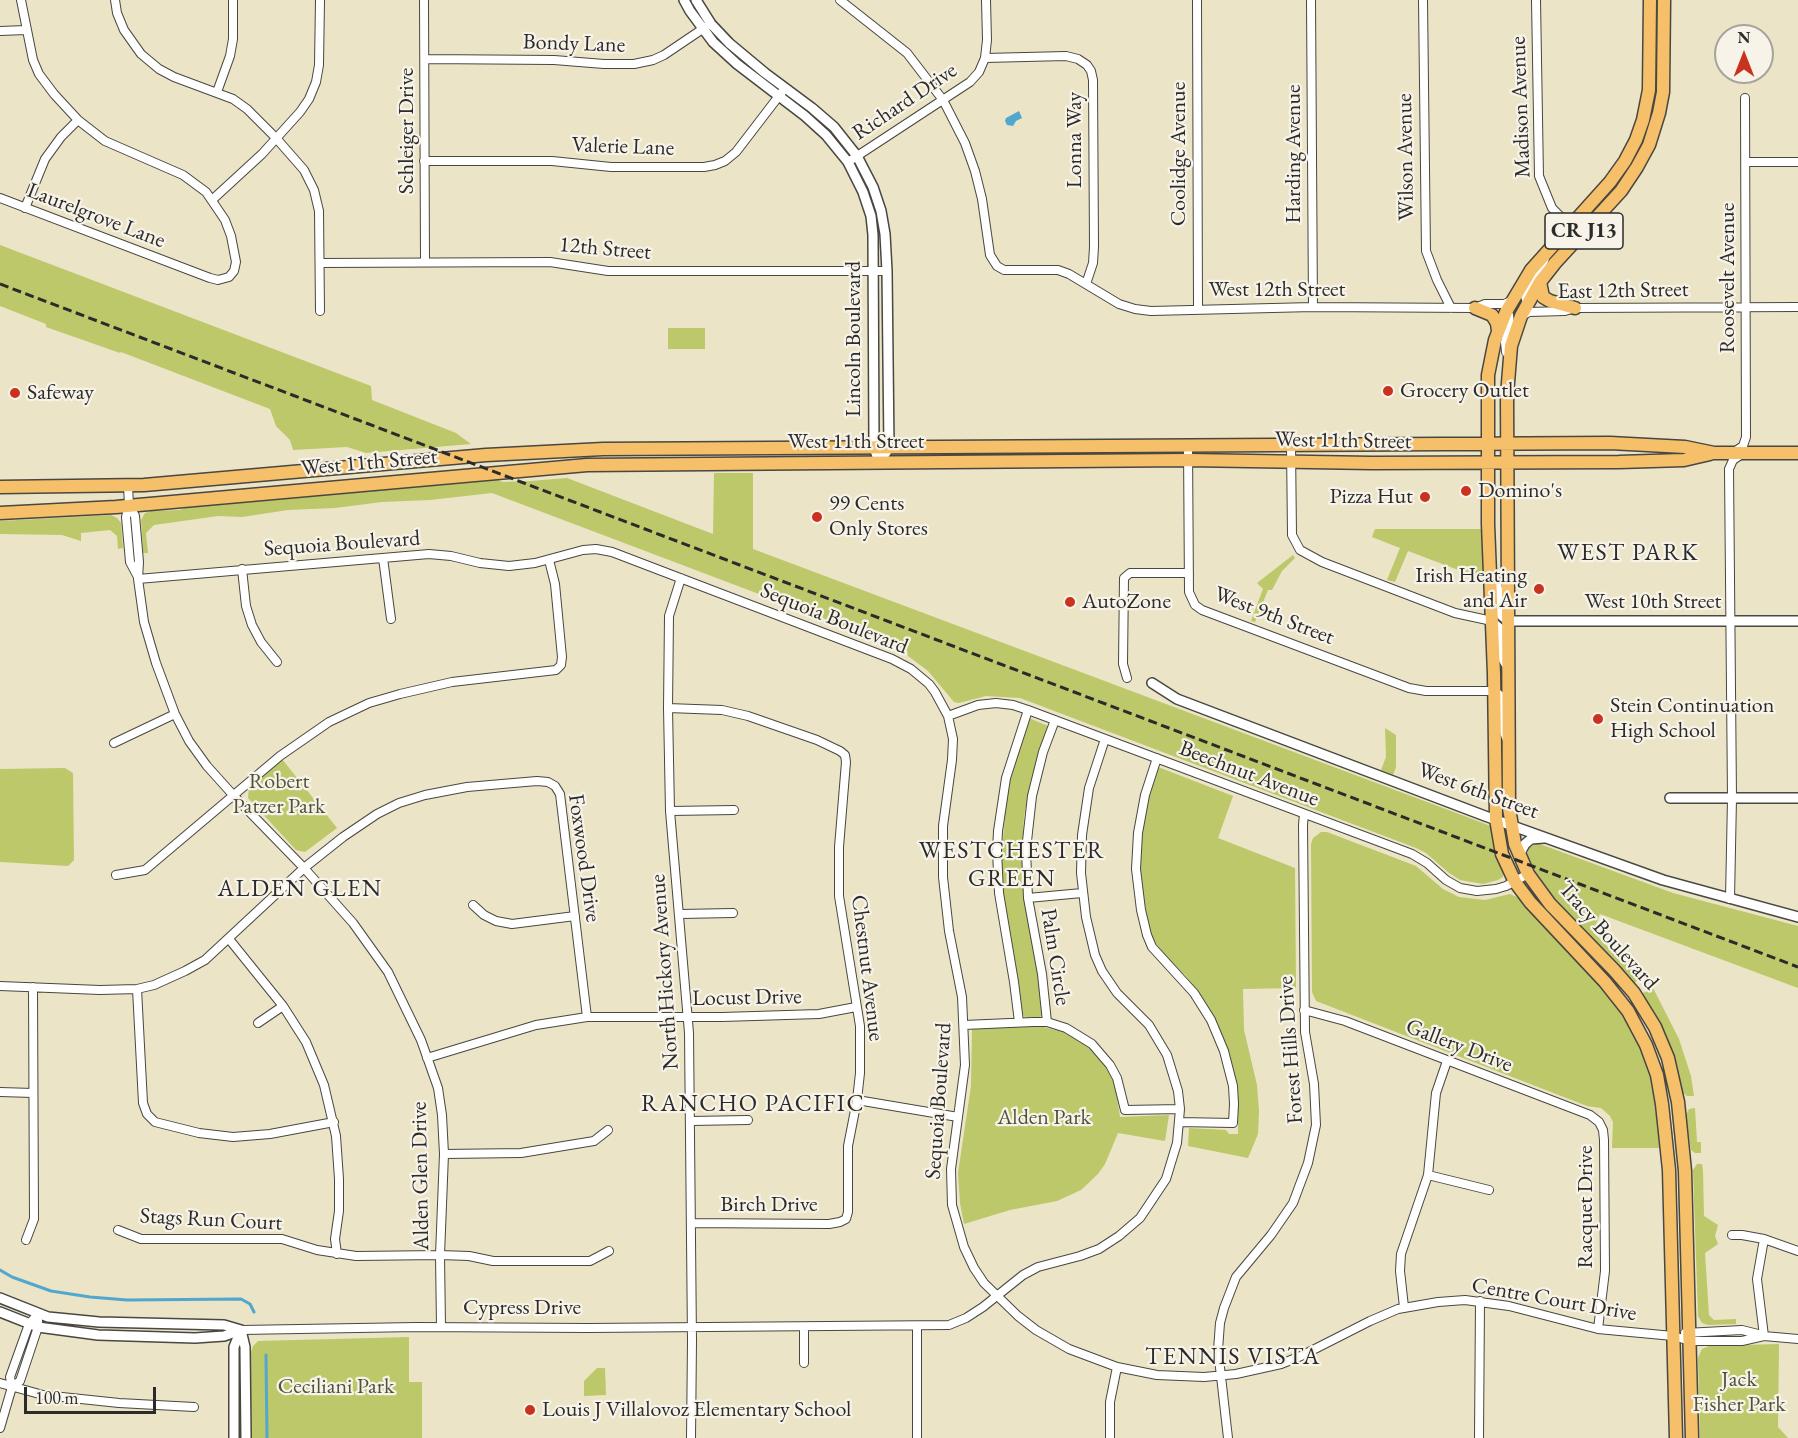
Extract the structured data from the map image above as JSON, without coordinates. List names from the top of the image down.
{
  "streets": {
    "main road": ["CR J13", "West 11th Street", "Tracy Boulevard"],
    "street": [
      "Bondy Lane",
      "Richard Drive",
      "Madison Avenue",
      "Schleiger Drive",
      "Lonna Way",
      "Valerie Lane",
      "Coolidge Avenue",
      "Harding Avenue",
      "Wilson Avenue",
      "Laurelgrove Lane",
      "12th Street",
      "Roosevelt Avenue",
      "West 12th Street",
      "East 12th Street",
      "Lincoln Boulevard",
      "Sequoia Boulevard",
      "West 10th Street",
      "West 9th Street",
      "Beechnut Avenue",
      "West 6th Street",
      "Foxwood Drive",
      "Palm Circle",
      "Chestnut Avenue",
      "North Hickory Avenue",
      "Locust Drive",
      "Gallery Drive",
      "Forest Hills Drive",
      "Alden Glen Drive",
      "Birch Drive",
      "Racquet Drive",
      "Stags Run Court",
      "Centre Court Drive",
      "Cypress Drive"
    ]
  },
  "crossings": [
    ["Bondy Lane", "Schleiger Drive"],
    ["Bondy Lane", "Lincoln Boulevard"],
    ["Richard Drive", "Lonna Way"],
    ["Richard Drive", "Lincoln Boulevard"],
    ["Madison Avenue", "CR J13"],
    ["Schleiger Drive", "Valerie Lane"],
    ["Schleiger Drive", "12th Street"],
    ["Lonna Way", "West 12th Street"],
    ["Valerie Lane", "Lincoln Boulevard"],
    ["Coolidge Avenue", "West 12th Street"],
    ["Harding Avenue", "West 12th Street"],
    ["Wilson Avenue", "West 12th Street"],
    ["CR J13", "East 12th Street"],
    ["CR J13", "West 11th Street"],
    ["CR J13", "Tracy Boulevard"],
    ["12th Street", "Lincoln Boulevard"],
    ["Roosevelt Avenue", "East 12th Street"],
    ["Roosevelt Avenue", "West 11th Street"],
    ["Roosevelt Avenue", "West 10th Street"],
    ["Roosevelt Avenue", "West 6th Street"],
    ["Lincoln Boulevard", "West 11th Street"],
    ["West 11th Street", "West 9th Street"],
    ["West 11th Street", "Tracy Boulevard"],
    ["West 11th Street", "Alden Glen Drive"],
    ["Sequoia Boulevard", "Beechnut Avenue"],
    ["Sequoia Boulevard", "Palm Circle"],
    ["Sequoia Boulevard", "North Hickory Avenue"],
    ["Sequoia Boulevard", "Alden Glen Drive"],
    ["Sequoia Boulevard", "Centre Court Drive"],
    ["Sequoia Boulevard", "Cypress Drive"],
    ["West 10th Street", "Tracy Boulevard"],
    ["West 9th Street", "Tracy Boulevard"],
    ["Beechnut Avenue", "Tracy Boulevard"],
    ["Beechnut Avenue", "Palm Circle"],
    ["Beechnut Avenue", "Forest Hills Drive"],
    ["West 6th Street", "Tracy Boulevard"],
    ["Foxwood Drive", "Locust Drive"],
    ["Foxwood Drive", "Alden Glen Drive"],
    ["Tracy Boulevard", "Centre Court Drive"],
    ["Palm Circle", "Centre Court Drive"],
    ["Palm Circle", "Cypress Drive"],
    ["Chestnut Avenue", "North Hickory Avenue"],
    ["Chestnut Avenue", "Locust Drive"],
    ["Chestnut Avenue", "Birch Drive"],
    ["North Hickory Avenue", "Locust Drive"],
    ["North Hickory Avenue", "Birch Drive"],
    ["North Hickory Avenue", "Cypress Drive"],
    ["Locust Drive", "Alden Glen Drive"],
    ["Gallery Drive", "Forest Hills Drive"],
    ["Gallery Drive", "Racquet Drive"],
    ["Forest Hills Drive", "Centre Court Drive"],
    ["Alden Glen Drive", "Stags Run Court"],
    ["Alden Glen Drive", "Cypress Drive"],
    ["Racquet Drive", "Centre Court Drive"],
    ["Centre Court Drive", "Cypress Drive"]
  ],
  "districts": [
    "WEST PARK",
    "WESTCHESTER GREEN",
    "ALDEN GLEN",
    "RANCHO PACIFIC",
    "TENNIS VISTA"
  ],
  "parks": [
    "Robert Patzer Park",
    "Alden Park",
    "Jack Fisher Park",
    "Ceciliani Park"
  ],
  "places": [
    "Grocery Outlet",
    "Safeway",
    "Domino's",
    "Pizza Hut",
    "99 Cents Only Stores",
    "Irish Heating and Air",
    "AutoZone",
    "Stein Continuation High School",
    "Louis J Villalovoz Elementary School"
  ],
  "scale_bar": "100 m",
  "north": "top"
}
